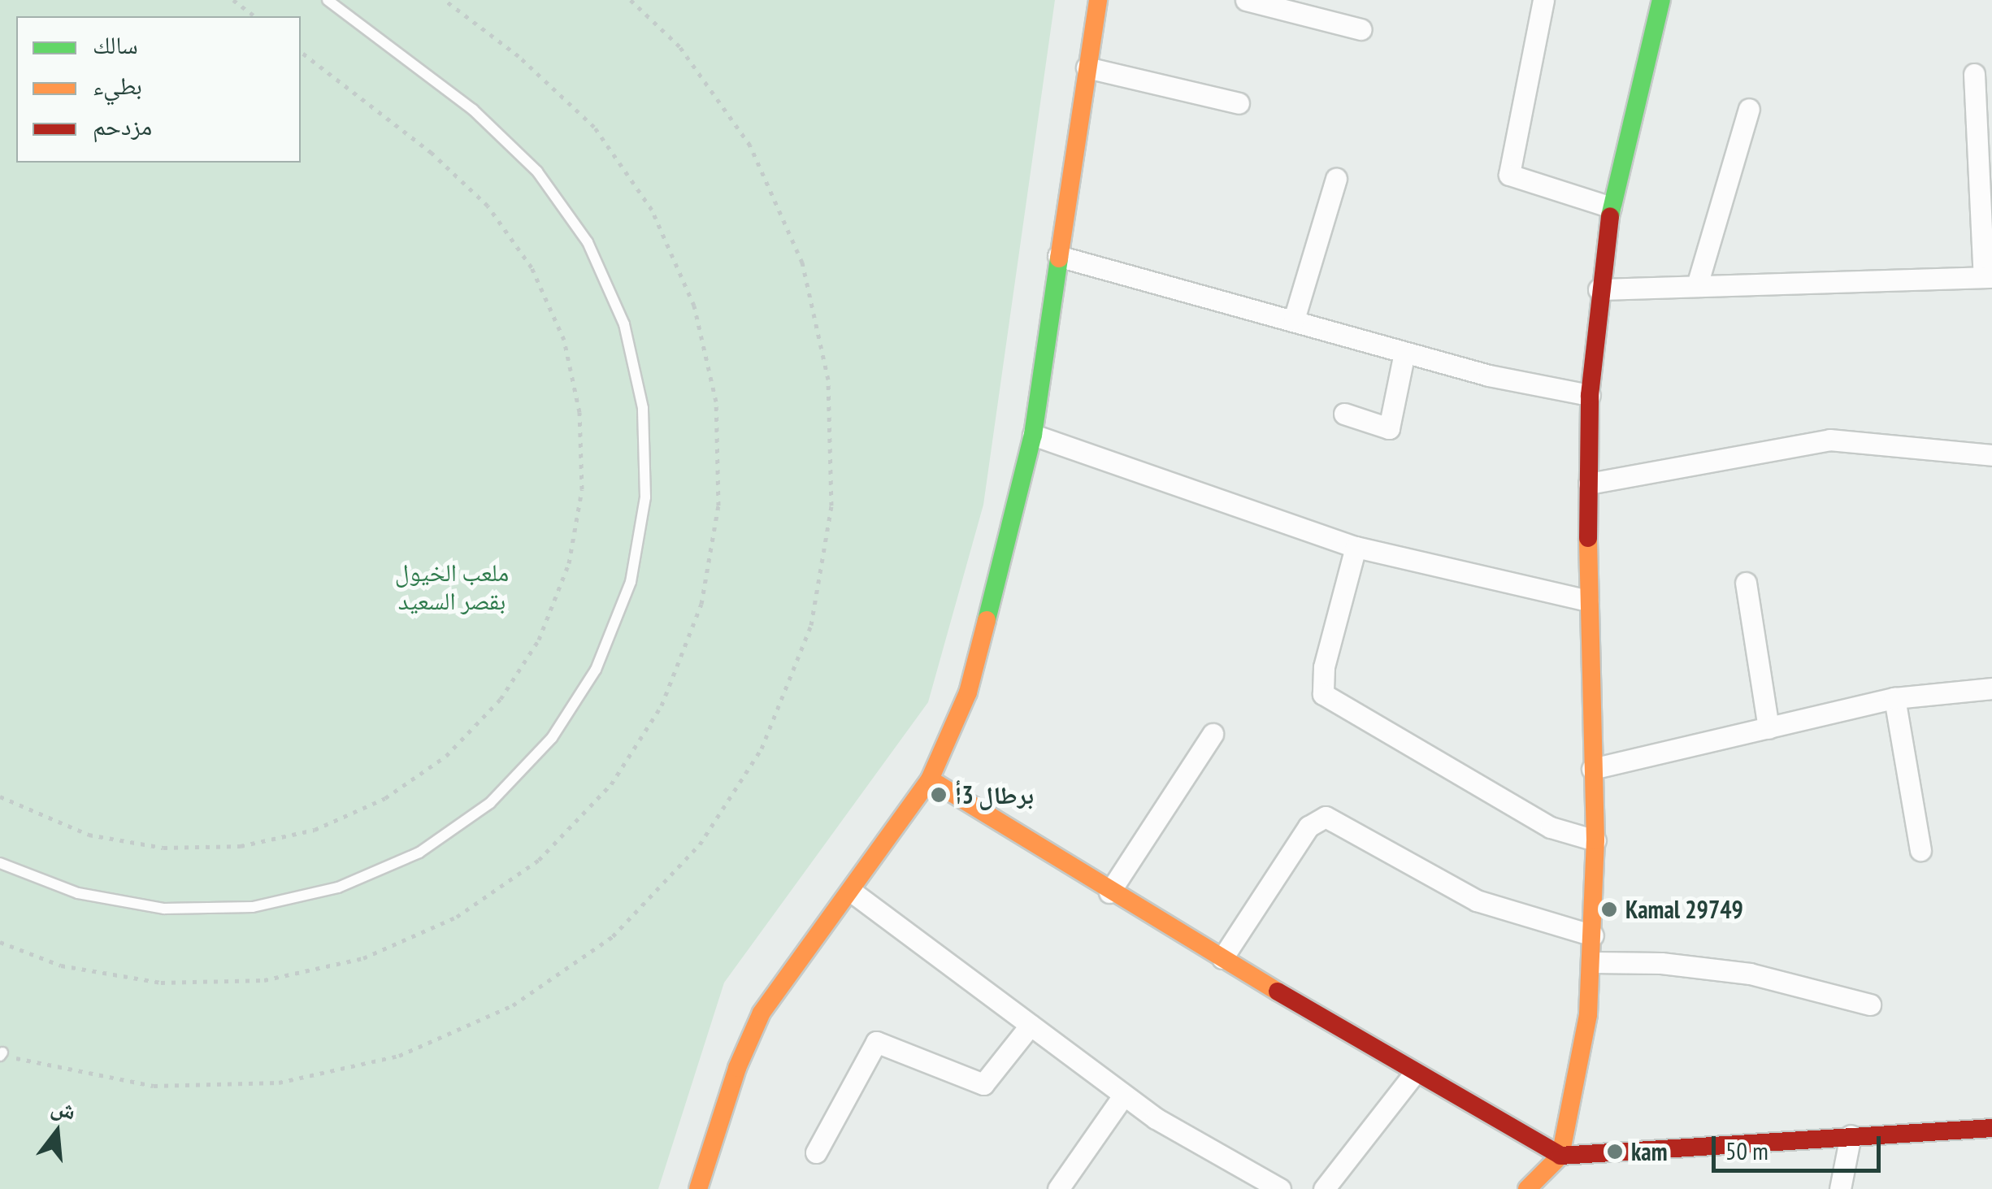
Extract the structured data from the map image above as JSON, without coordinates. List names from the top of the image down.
{
  "parks": ["ملعب الخيول بقصر السعيد"],
  "places": ["برطال 3أ", "Kamal 29749", "kam"],
  "legend": ["سالك", "بطيء", "مزدحم"],
  "scale_bar": "50 m",
  "north": "top"
}
